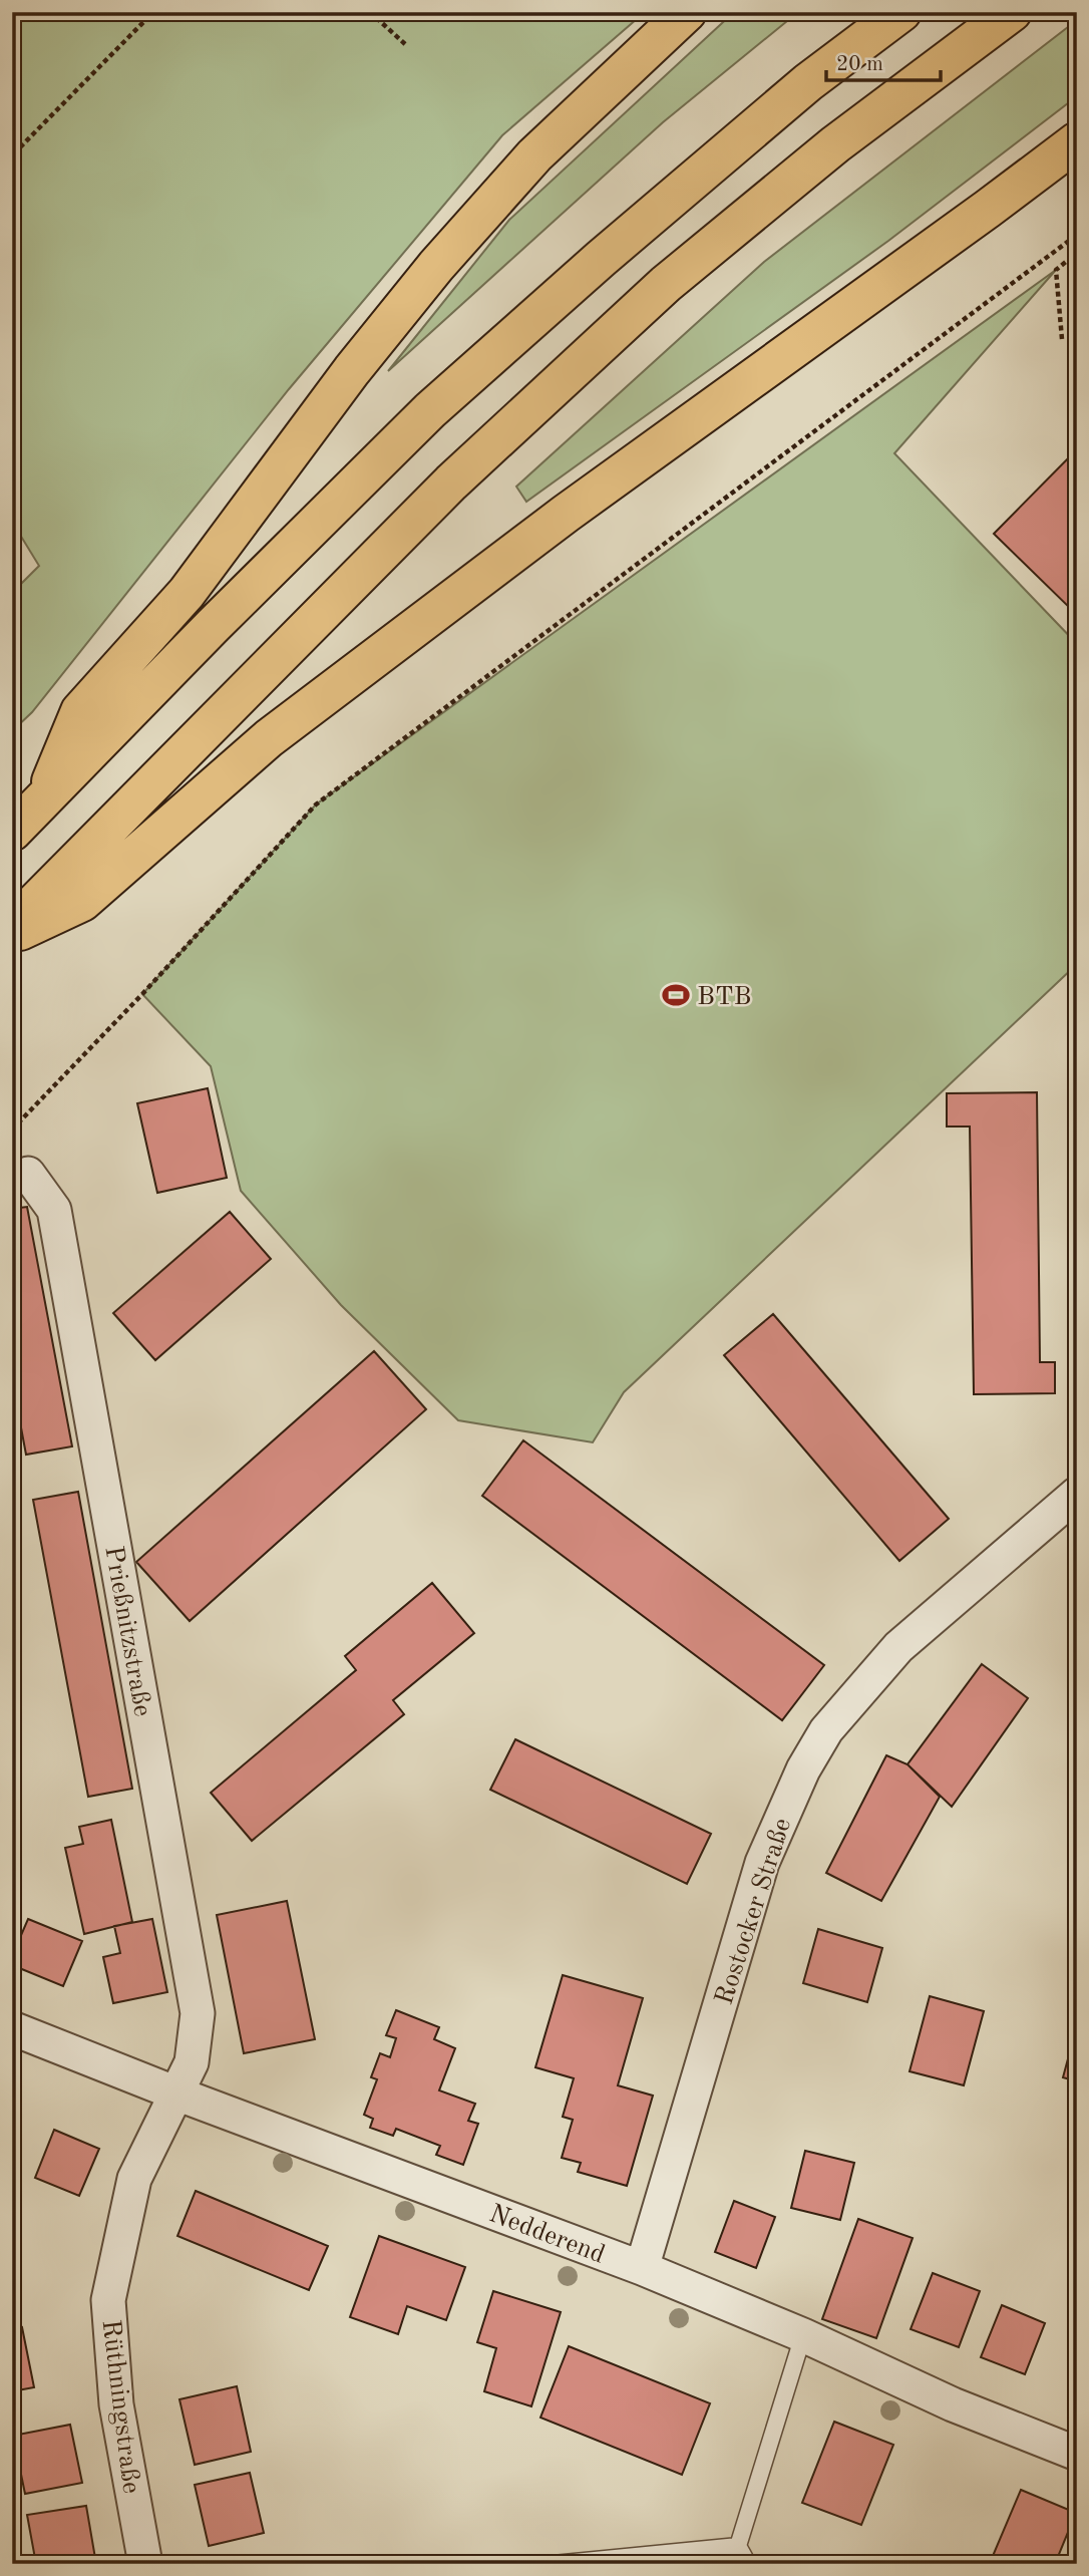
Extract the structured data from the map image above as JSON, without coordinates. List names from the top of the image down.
{
  "streets": {
    "street": [
      "Prießnitzstraße",
      "Rostocker Straße",
      "Nedderend",
      "Rüthningstraße"
    ]
  },
  "crossings": [
    ["Prießnitzstraße", "Nedderend"],
    ["Prießnitzstraße", "Rüthningstraße"],
    ["Rostocker Straße", "Nedderend"],
    ["Nedderend", "Rüthningstraße"]
  ],
  "places": {
    "sports": ["BTB"]
  },
  "scale_bar": "20 m"
}
